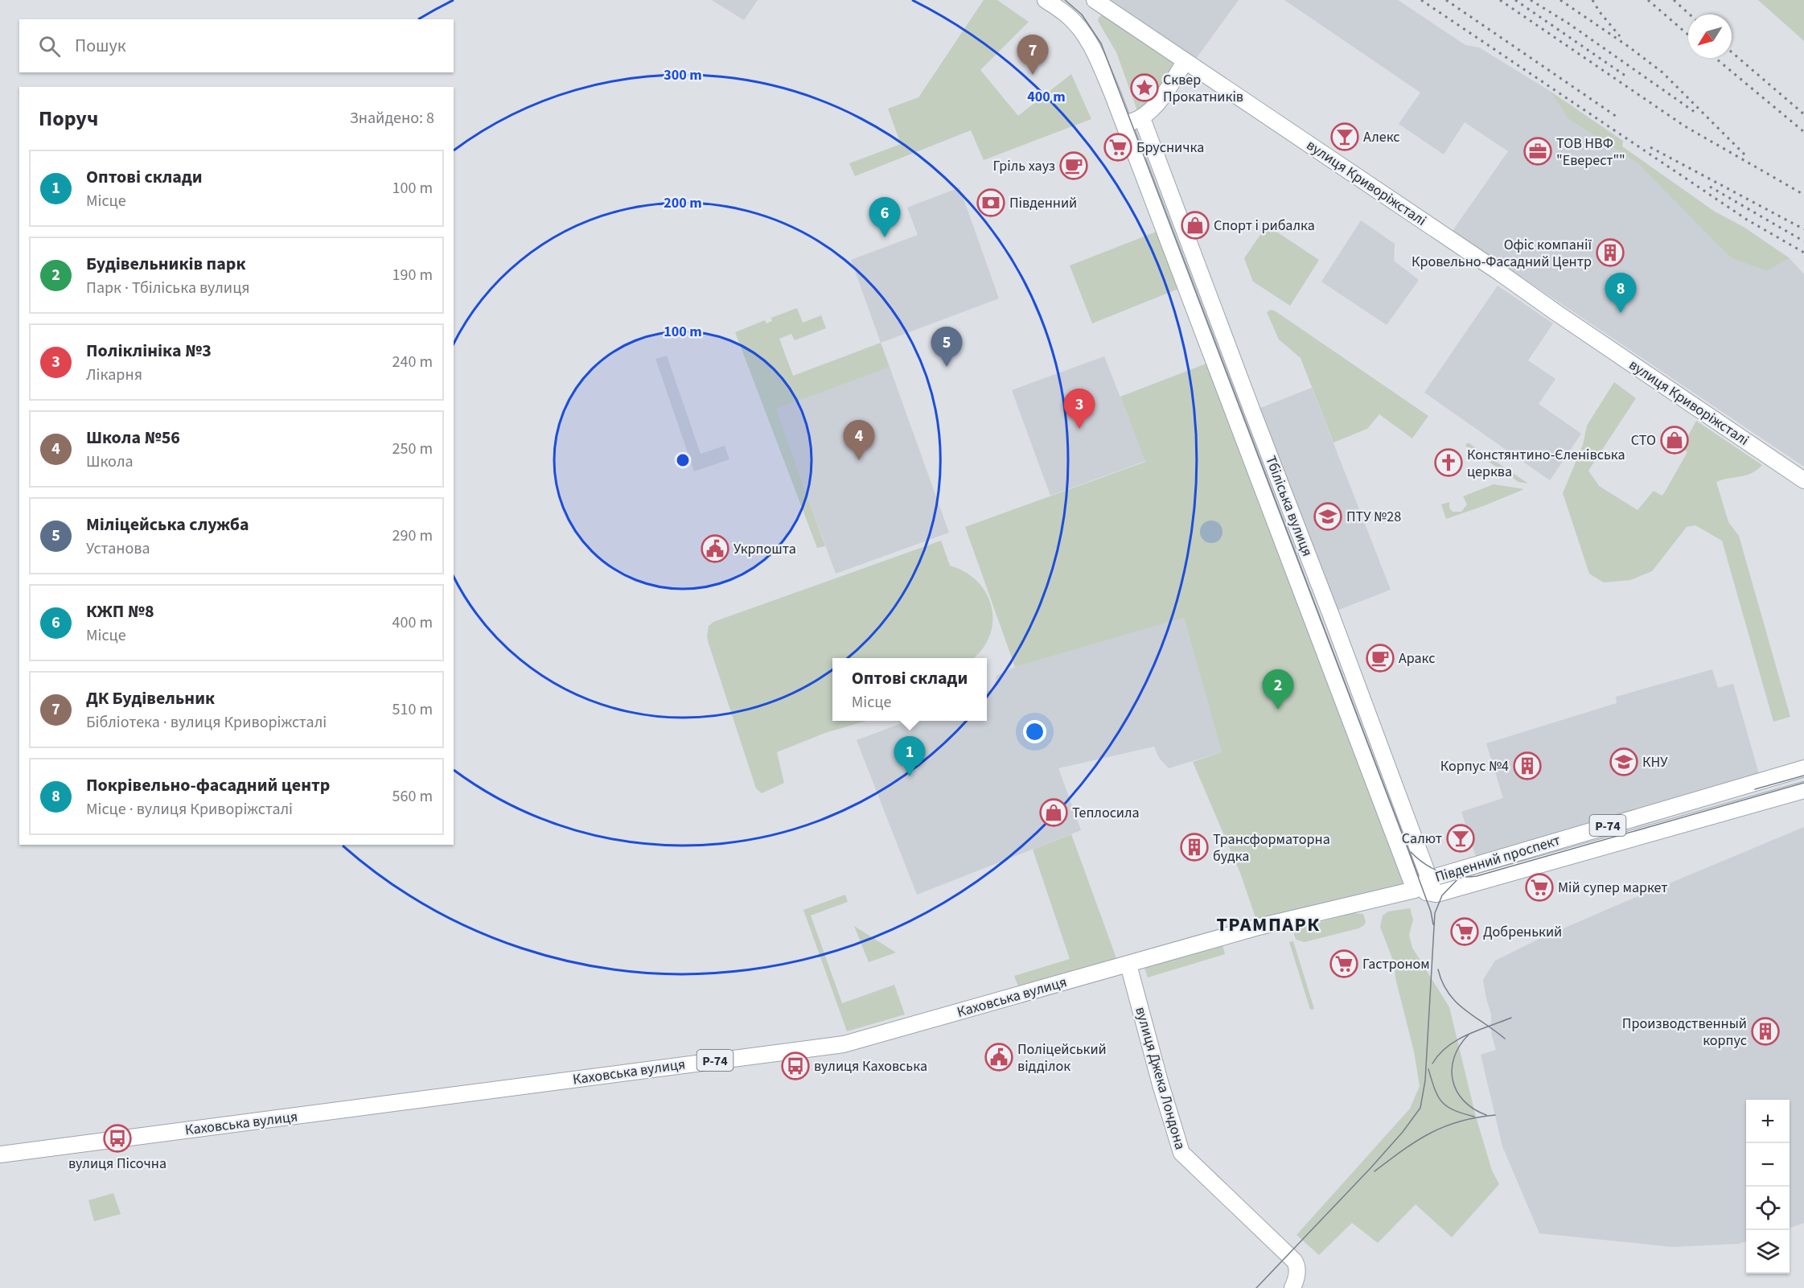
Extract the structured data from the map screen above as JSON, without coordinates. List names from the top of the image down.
{
  "streets": {
    "main road": [
      "вулиця Криворіжсталі",
      "Тбіліська вулиця",
      "Р-74",
      "Південний проспект",
      "Каховська вулиця",
      "вулиця Джека Лондона"
    ]
  },
  "crossings": [
    ["Тбіліська вулиця", "Південний проспект"],
    ["Тбіліська вулиця", "Каховська вулиця"],
    ["Південний проспект", "Каховська вулиця"],
    ["Каховська вулиця", "вулиця Джека Лондона"]
  ],
  "districts": ["ТРАМПАРК"],
  "places": {
    "place": ["Сквер Прокатників"],
    "bar": ["Алекс", "Салют"],
    "supermarket": [
      "Брусничка",
      "Мій супер маркет",
      "Добренький",
      "Гастроном"
    ],
    "office": ["ТОВ НВФ \"Еверест\"\""],
    "cafe": ["Гріль хауз", "Аракс"],
    "bank": ["Південний"],
    "shop": ["Спорт і рибалка", "СТО", "Теплосила"],
    "building": [
      "Офіс компанії Кровельно-Фасадний Центр",
      "Корпус №4",
      "Трансформаторна будка",
      "Производственный корпус"
    ],
    "church": ["Констянтино-Єленівська церква"],
    "school or university": ["ПТУ №28", "КНУ"],
    "public building": ["Укрпошта", "Поліцейський відділок"],
    "bus stop": ["вулиця Каховська", "вулиця Пісочна"]
  },
  "north": "bottom left",
  "page": {
    "search": "Пошук",
    "pins": [
      "7",
      "6",
      "8",
      "5",
      "3",
      "4",
      "2",
      "1"
    ],
    "heading": ["Поруч", "Знайдено: 8"],
    "list": [
      {
        "mark": "1",
        "name": "Оптові склади",
        "note": "Місце",
        "value": "100 m"
      },
      {
        "mark": "2",
        "name": "Будівельників парк",
        "note": "Парк · Тбіліська вулиця",
        "value": "190 m"
      },
      {
        "mark": "3",
        "name": "Поліклініка №3",
        "note": "Лікарня",
        "value": "240 m"
      },
      {
        "mark": "4",
        "name": "Школа №56",
        "note": "Школа",
        "value": "250 m"
      },
      {
        "mark": "5",
        "name": "Міліцейська служба",
        "note": "Установа",
        "value": "290 m"
      },
      {
        "mark": "6",
        "name": "КЖП №8",
        "note": "Місце",
        "value": "400 m"
      },
      {
        "mark": "7",
        "name": "ДК Будівельник",
        "note": "Бібліотека · вулиця Криворіжсталі",
        "value": "510 m"
      },
      {
        "mark": "8",
        "name": "Покрівельно-фасадний центр",
        "note": "Місце · вулиця Криворіжсталі",
        "value": "560 m"
      }
    ],
    "popup": ["Оптові склади", "Місце"],
    "map_buttons": ["+", "−"]
  },
  "rings": [
    "300 m",
    "400 m",
    "200 m",
    "100 m"
  ]
}
